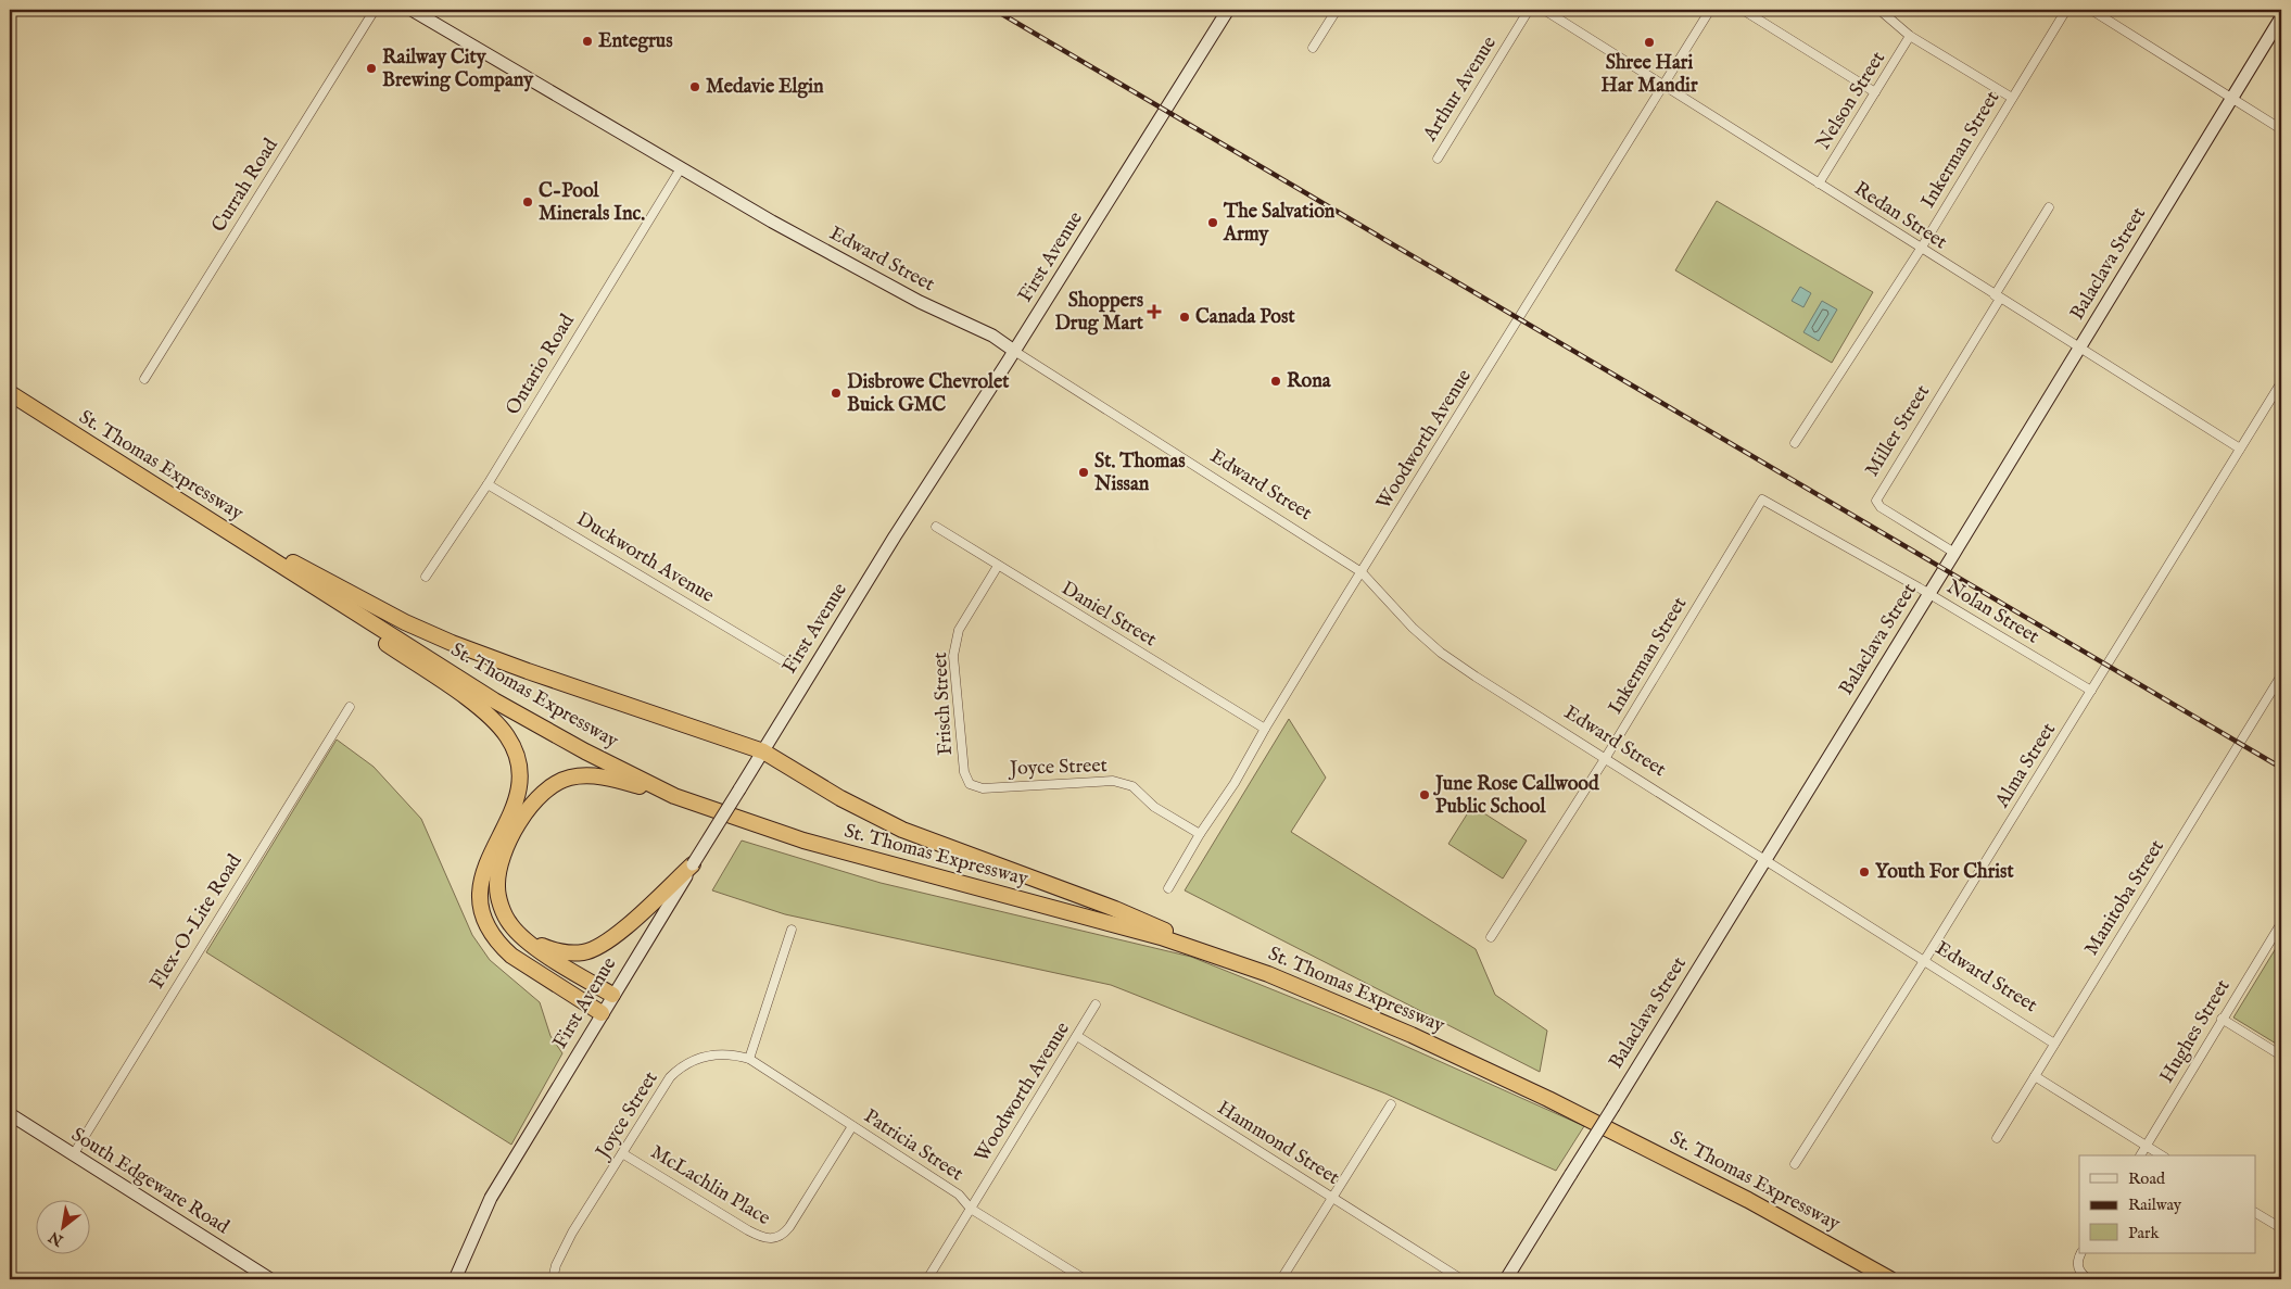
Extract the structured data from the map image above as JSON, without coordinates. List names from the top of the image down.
{
  "streets": {
    "highway": ["St. Thomas Expressway"],
    "street": [
      "Arthur Avenue",
      "Nelson Street",
      "Inkerman Street",
      "Currah Road",
      "Redan Street",
      "First Avenue",
      "Edward Street",
      "Balaclava Street",
      "Ontario Road",
      "Miller Street",
      "Woodworth Avenue",
      "Duckworth Avenue",
      "Nolan Street",
      "Daniel Street",
      "Frisch Street",
      "Alma Street",
      "Joyce Street",
      "Manitoba Street",
      "Flex-O-Lite Road",
      "Hughes Street",
      "Hammond Street",
      "Patricia Street",
      "South Edgeware Road",
      "McLachlin Place"
    ]
  },
  "crossings": [
    ["Nelson Street", "Redan Street"],
    ["Inkerman Street", "Redan Street"],
    ["Inkerman Street", "Edward Street"],
    ["Inkerman Street", "Nolan Street"],
    ["Redan Street", "Balaclava Street"],
    ["Redan Street", "Miller Street"],
    ["Redan Street", "Woodworth Avenue"],
    ["Redan Street", "Alma Street"],
    ["First Avenue", "Edward Street"],
    ["Edward Street", "Balaclava Street"],
    ["Edward Street", "Ontario Road"],
    ["Edward Street", "Woodworth Avenue"],
    ["Edward Street", "Alma Street"],
    ["Edward Street", "Manitoba Street"],
    ["Balaclava Street", "Miller Street"],
    ["Balaclava Street", "Nolan Street"],
    ["Ontario Road", "Duckworth Avenue"],
    ["Woodworth Avenue", "Daniel Street"],
    ["Woodworth Avenue", "Joyce Street"],
    ["Woodworth Avenue", "Hammond Street"],
    ["Woodworth Avenue", "Patricia Street"],
    ["Nolan Street", "Alma Street"],
    ["Daniel Street", "Frisch Street"],
    ["Frisch Street", "Joyce Street"],
    ["Joyce Street", "Patricia Street"],
    ["Joyce Street", "McLachlin Place"],
    ["Flex-O-Lite Road", "South Edgeware Road"],
    ["Patricia Street", "McLachlin Place"]
  ],
  "places": {
    "other": [
      "Entegrus",
      "Shree Hari Har Mandir",
      "Railway City Brewing Company",
      "Medavie Elgin",
      "C-Pool Minerals Inc.",
      "The Salvation Army",
      "Canada Post",
      "Rona",
      "Disbrowe Chevrolet Buick GMC",
      "St. Thomas Nissan",
      "June Rose Callwood Public School",
      "Youth For Christ"
    ],
    "health": ["Shoppers Drug Mart"]
  },
  "legend": ["Road", "Railway", "Park"],
  "north": "bottom left"
}
